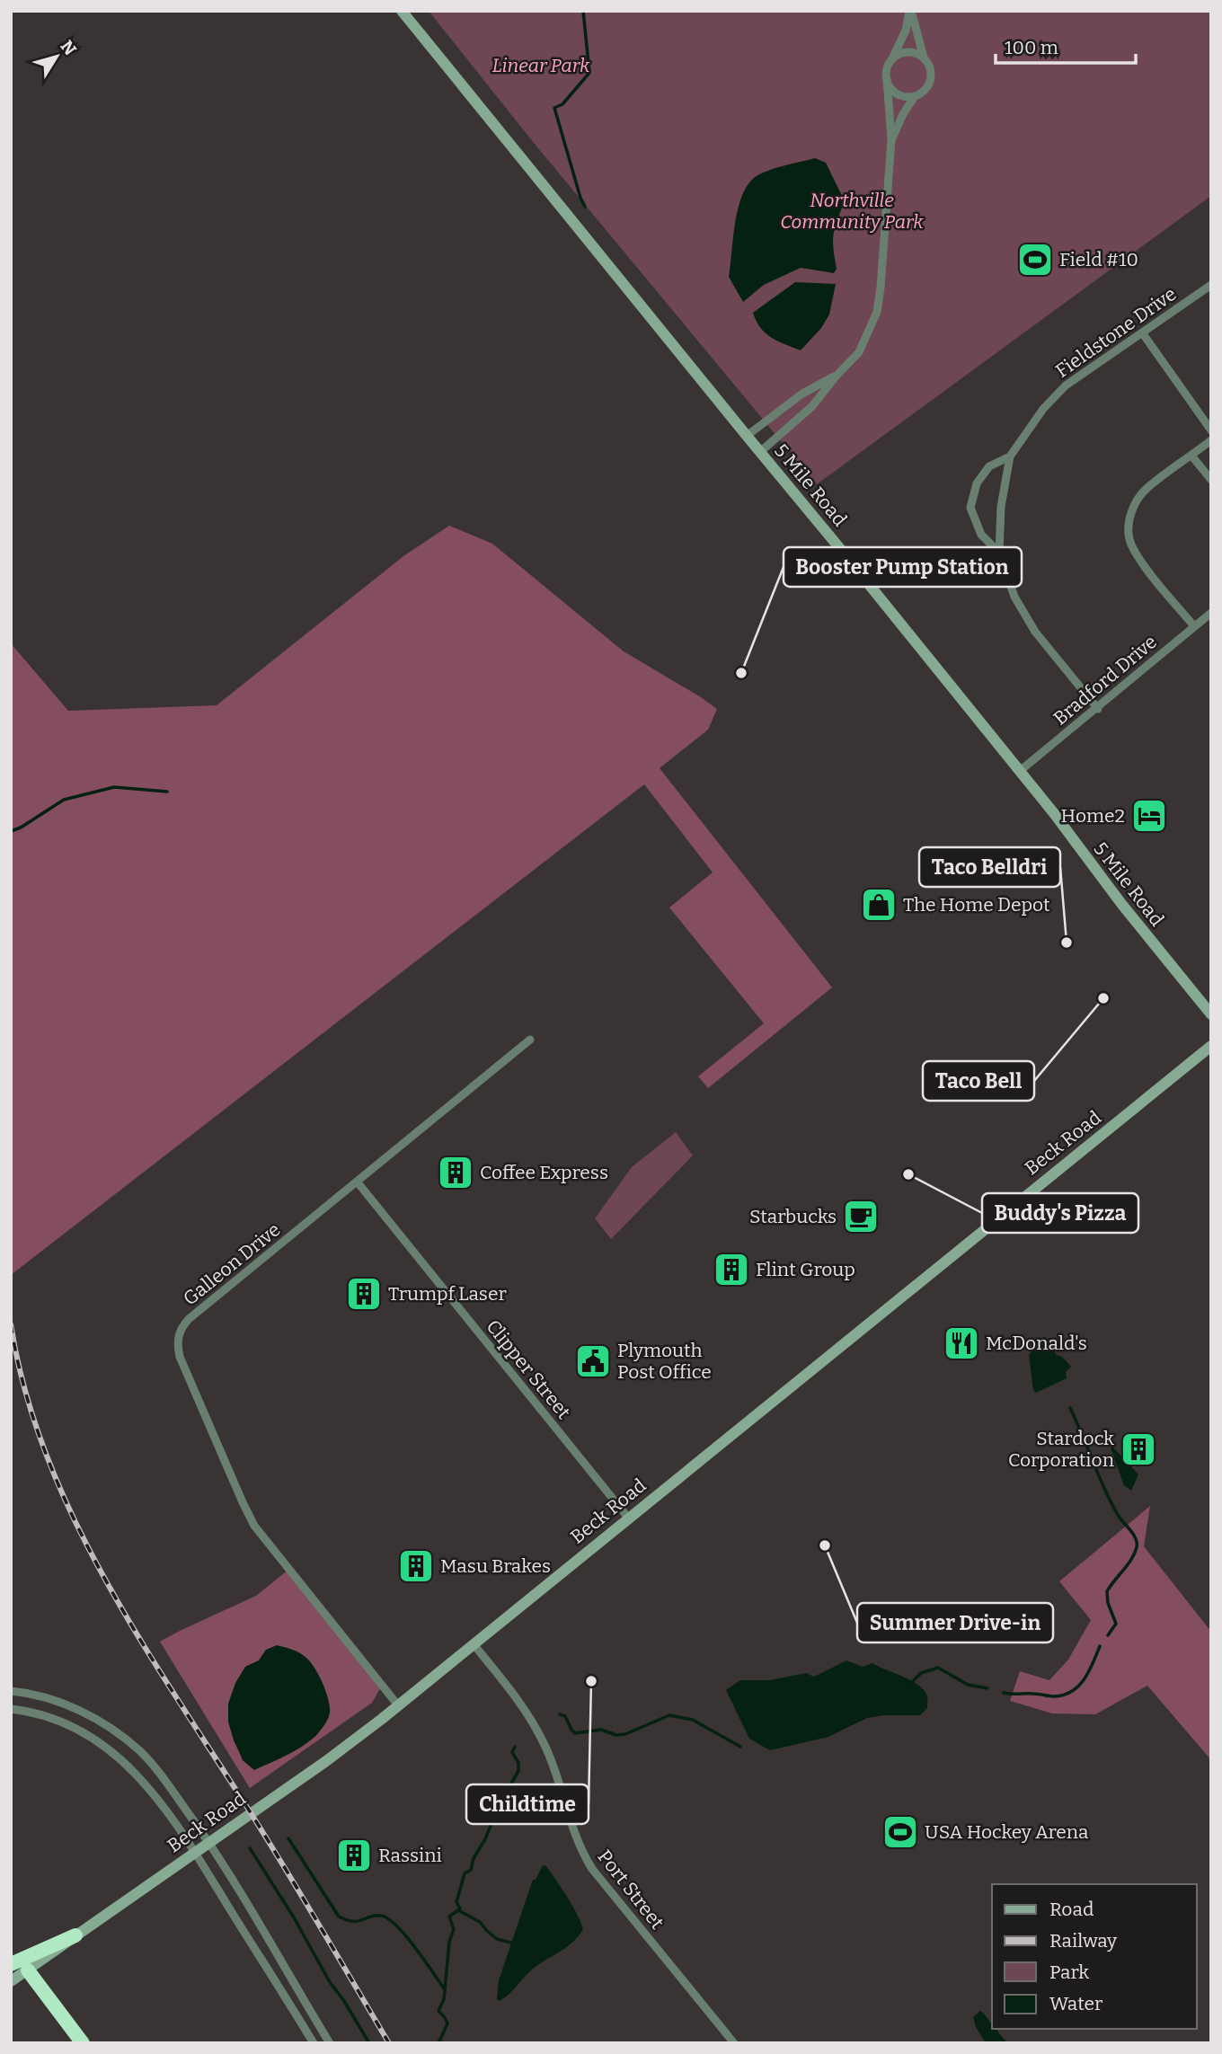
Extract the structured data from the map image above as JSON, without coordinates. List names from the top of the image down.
{
  "streets": {
    "main road": ["5 Mile Road", "Beck Road"],
    "street": [
      "Fieldstone Drive",
      "Bradford Drive",
      "Galleon Drive",
      "Clipper Street",
      "Port Street"
    ]
  },
  "crossings": [
    ["Fieldstone Drive", "Bradford Drive"],
    ["5 Mile Road", "Bradford Drive"],
    ["Beck Road", "Galleon Drive"],
    ["Beck Road", "Clipper Street"],
    ["Beck Road", "Port Street"],
    ["Galleon Drive", "Clipper Street"]
  ],
  "parks": ["Linear Park", "Northville Community Park"],
  "places": {
    "sports": ["Field #10", "USA Hockey Arena"],
    "other": [
      "Booster Pump Station",
      "Taco Belldri",
      "Taco Bell",
      "Buddy's Pizza",
      "Summer Drive-in",
      "Childtime"
    ],
    "hotel": ["Home2"],
    "shop": ["The Home Depot"],
    "building": [
      "Coffee Express",
      "Flint Group",
      "Trumpf Laser",
      "Stardock Corporation",
      "Masu Brakes",
      "Rassini"
    ],
    "cafe": ["Starbucks"],
    "restaurant": ["McDonald's"],
    "public building": ["Plymouth Post Office"]
  },
  "legend": [
    "Road",
    "Railway",
    "Park",
    "Water"
  ],
  "scale_bar": "100 m",
  "north": "top right"
}
